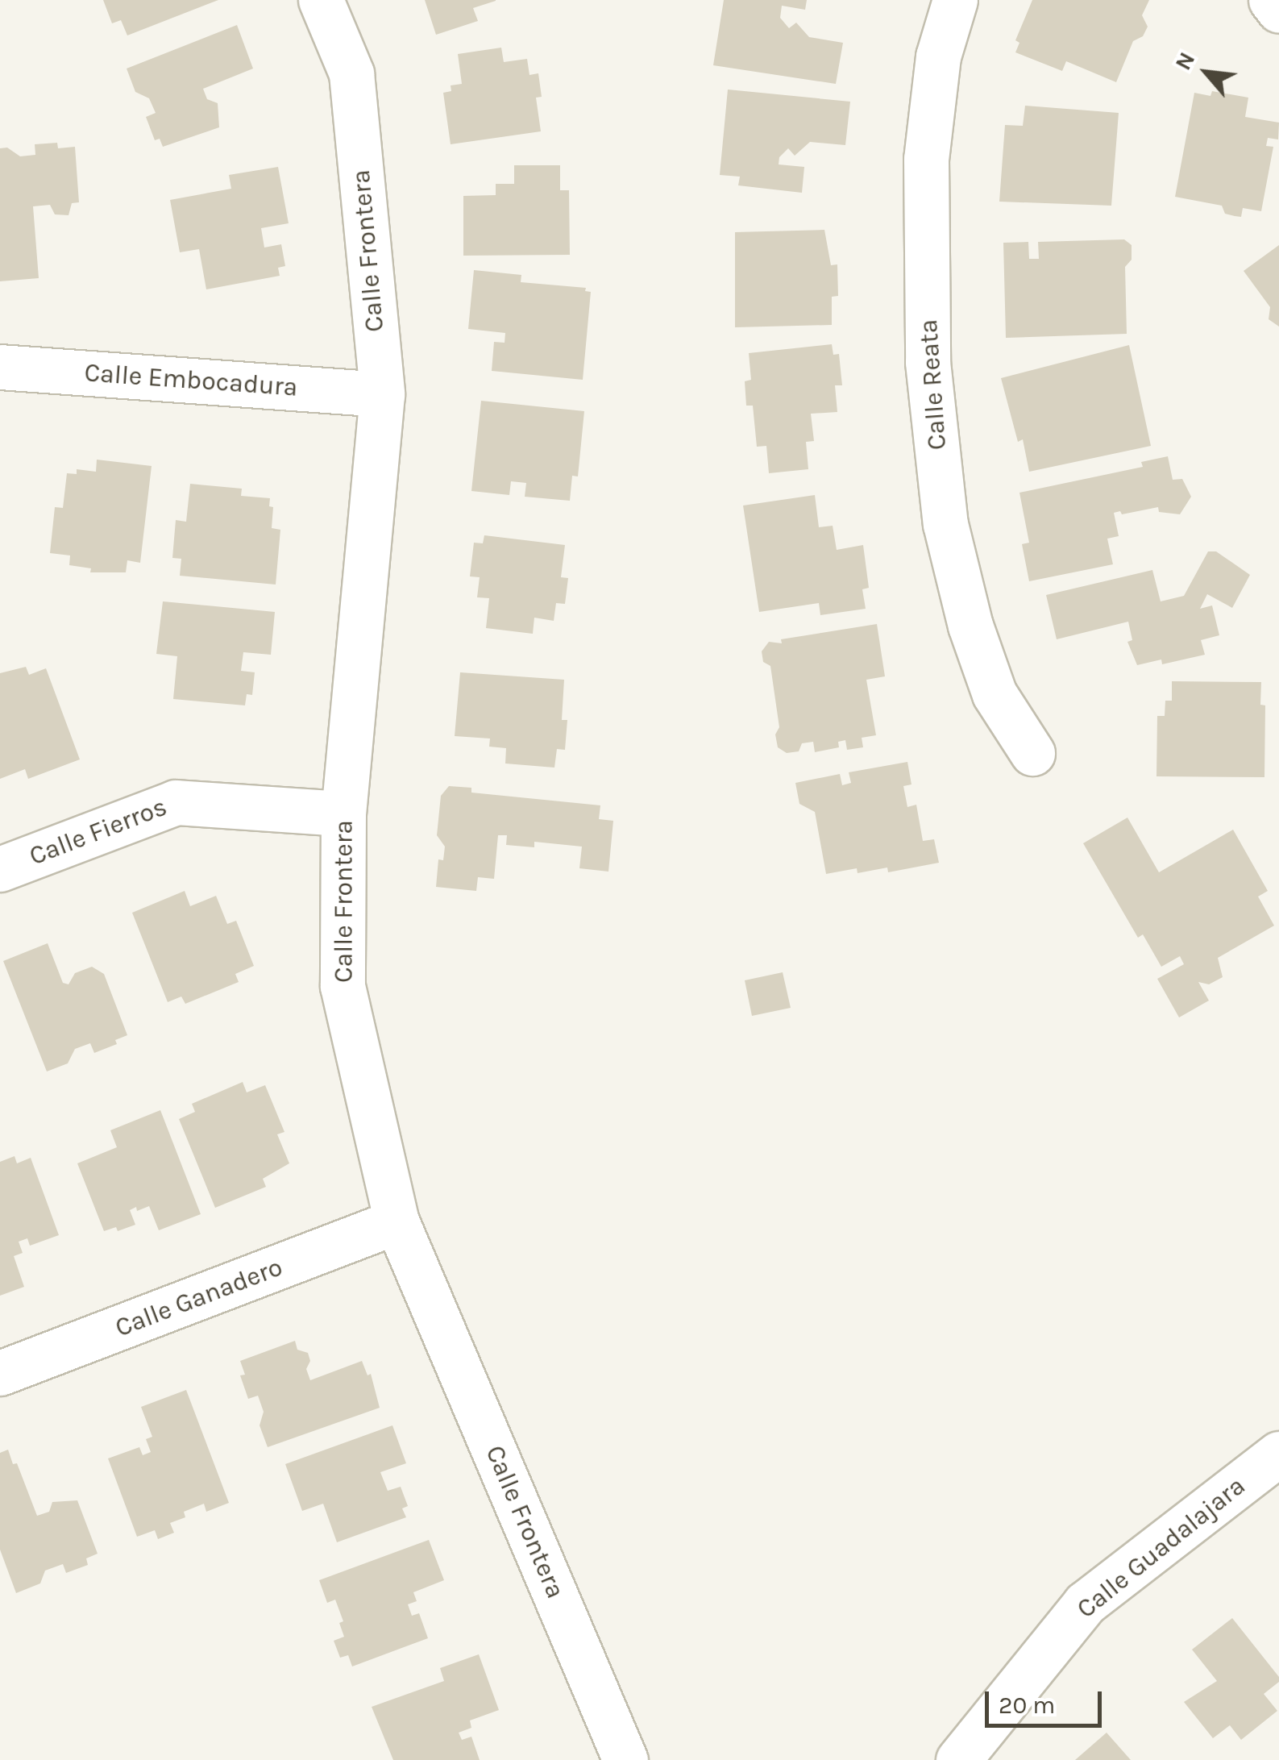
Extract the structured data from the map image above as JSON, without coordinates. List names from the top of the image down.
{
  "streets": {
    "street": [
      "Calle Frontera",
      "Calle Embocadura",
      "Calle Reata",
      "Calle Fierros",
      "Calle Ganadero",
      "Calle Guadalajara"
    ]
  },
  "crossings": [
    ["Calle Frontera", "Calle Embocadura"],
    ["Calle Frontera", "Calle Fierros"],
    ["Calle Frontera", "Calle Ganadero"]
  ],
  "scale_bar": "20 m",
  "north": "top left"
}
